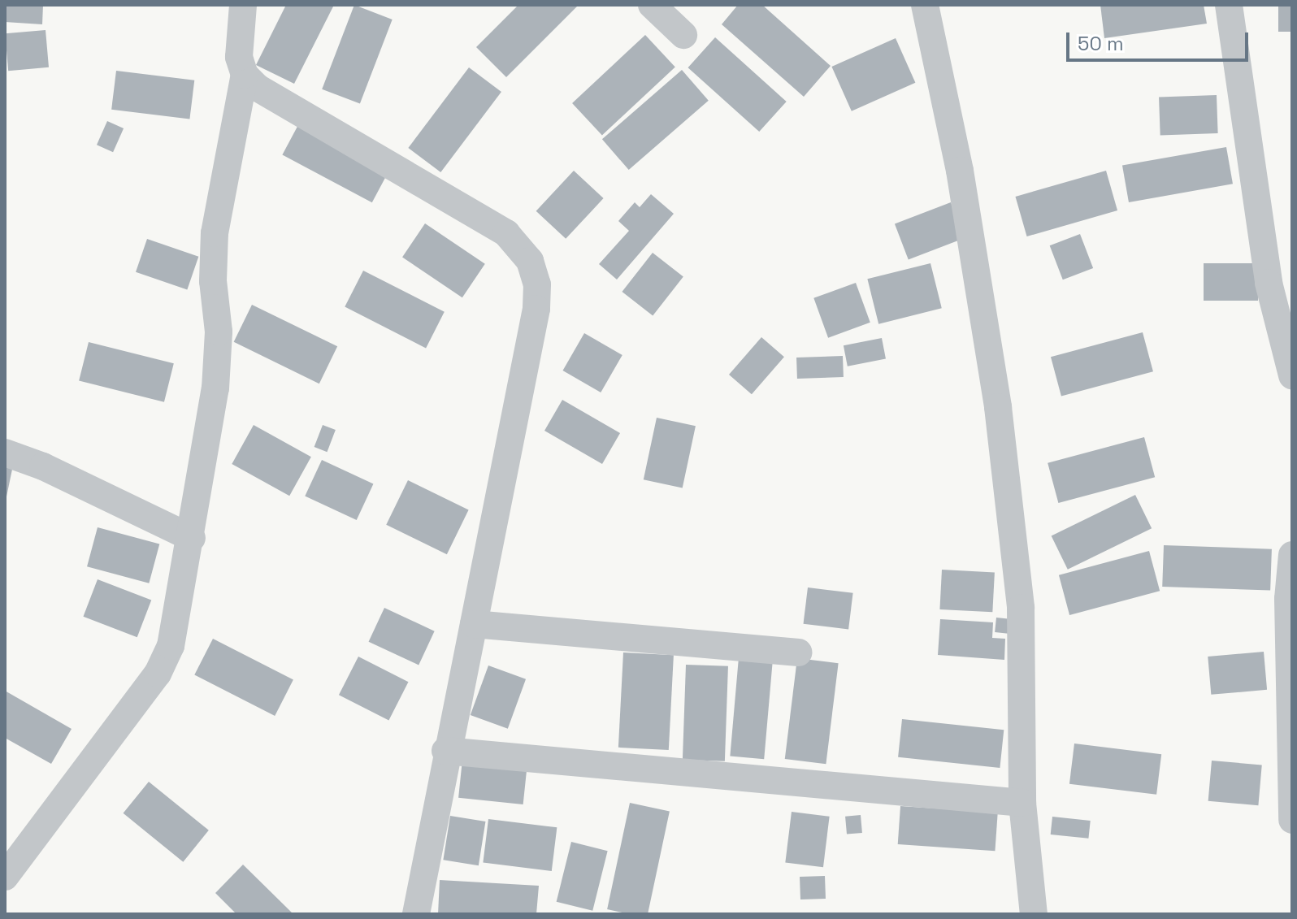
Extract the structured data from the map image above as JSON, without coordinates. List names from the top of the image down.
{
  "scale_bar": "50 m"
}
